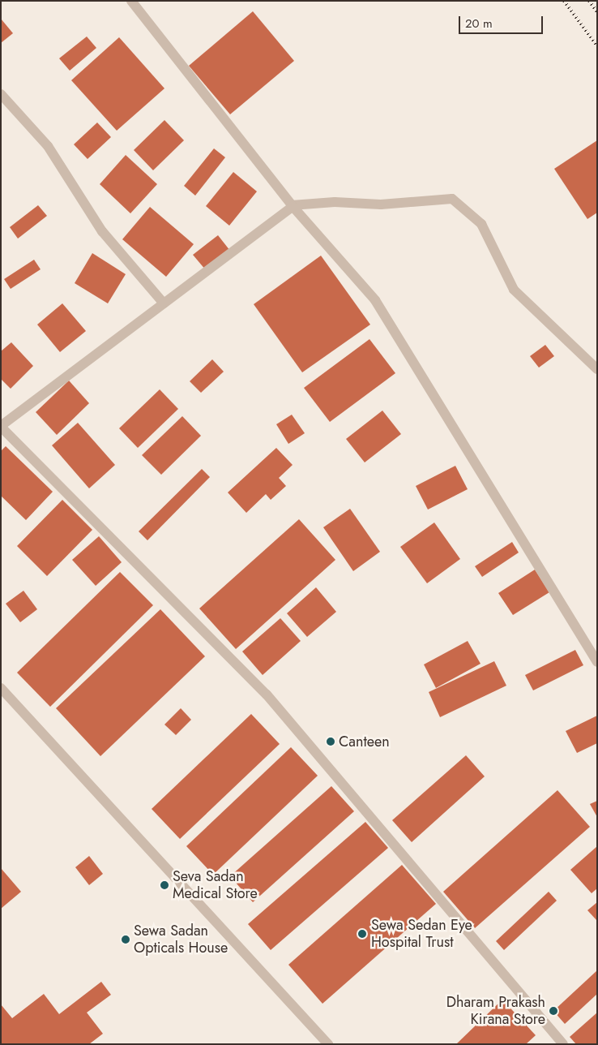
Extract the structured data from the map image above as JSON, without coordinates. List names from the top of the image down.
{
  "places": [
    "Canteen",
    "Seva Sadan Medical Store",
    "Sewa Sedan Eye Hospital Trust",
    "Sewa Sadan Opticals House",
    "Dharam Prakash Kirana Store"
  ],
  "scale_bar": "20 m"
}
